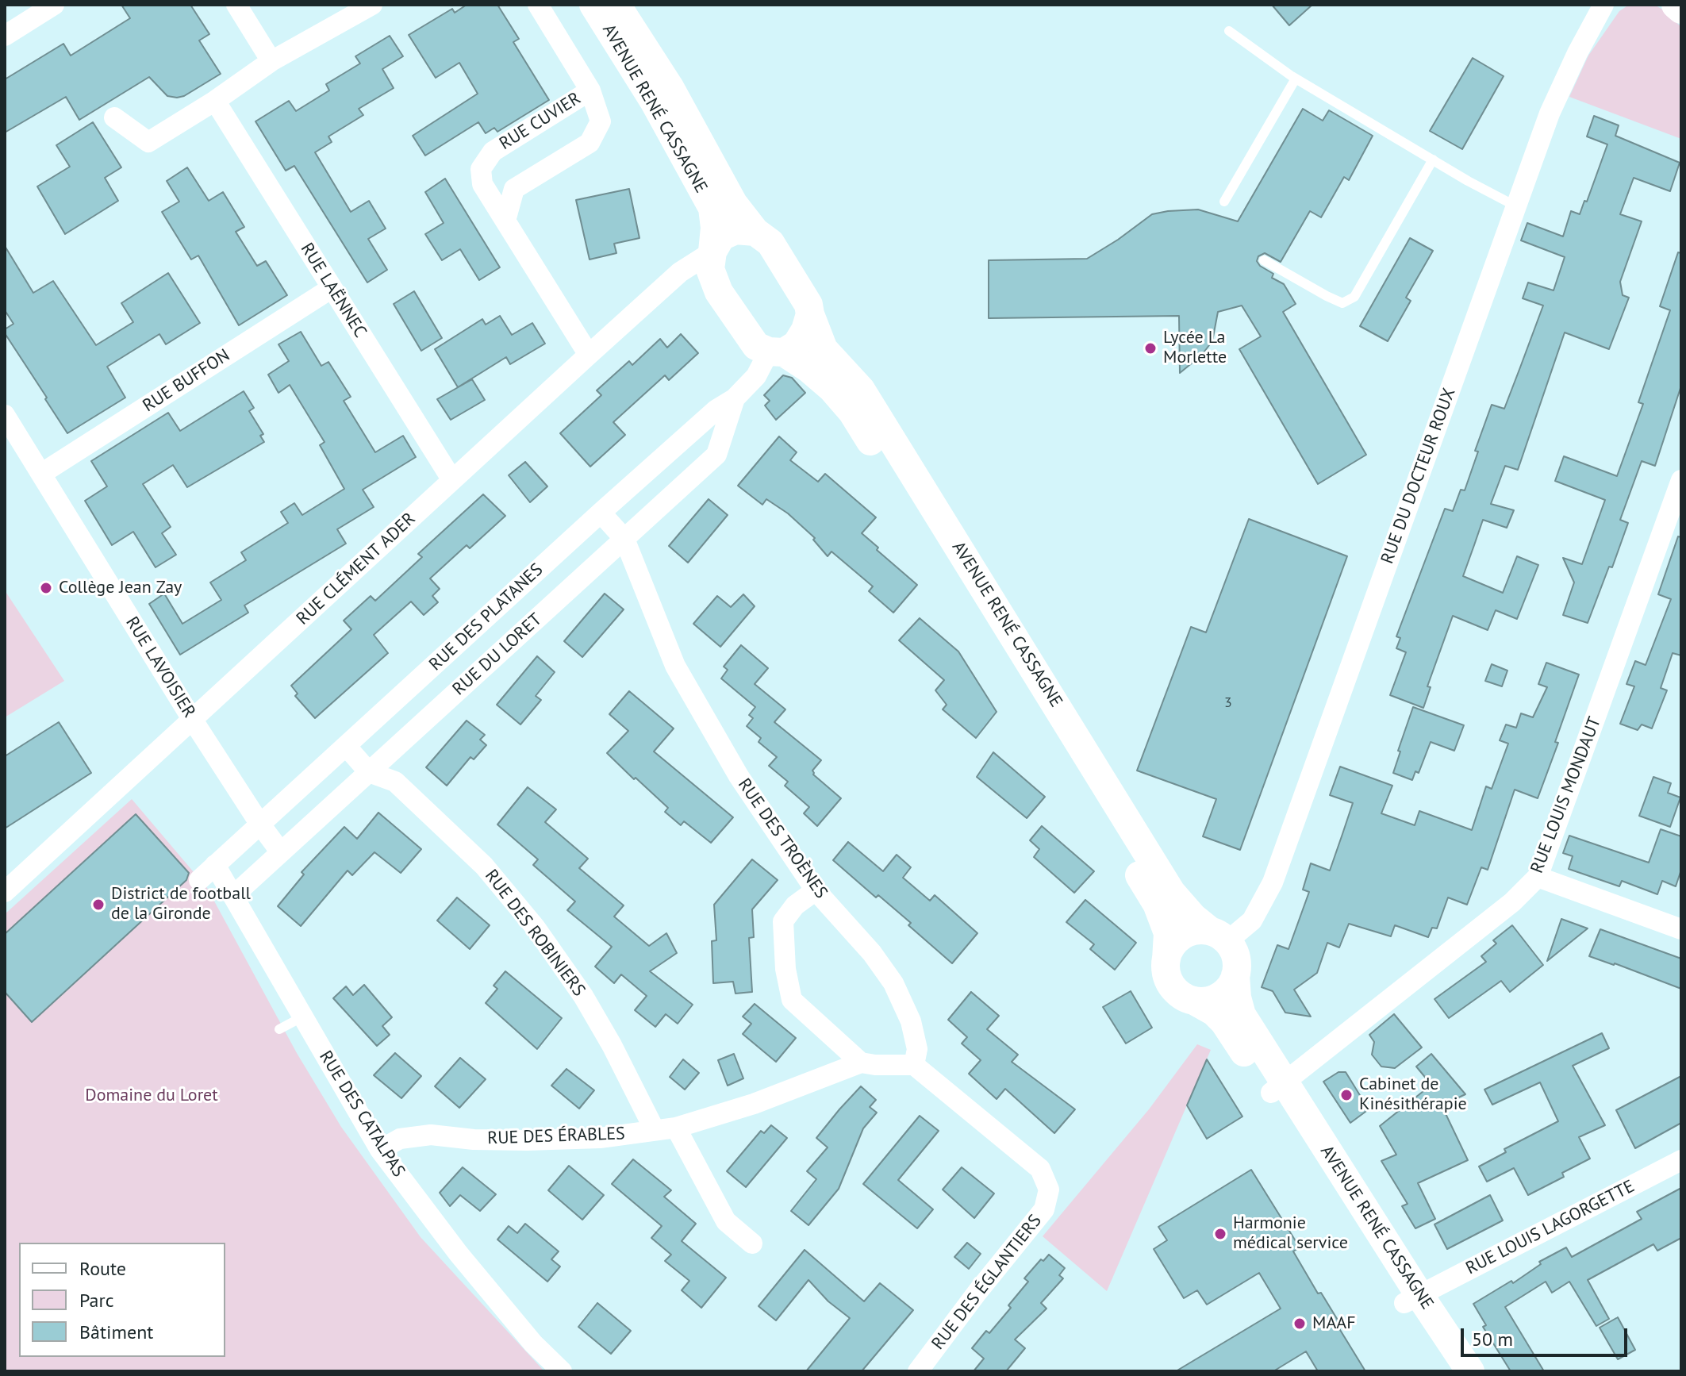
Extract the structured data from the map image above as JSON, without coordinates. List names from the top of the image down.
{
  "streets": {
    "main road": ["AVENUE RENÉ CASSAGNE"],
    "street": [
      "RUE CUVIER",
      "RUE LAËNNEC",
      "RUE BUFFON",
      "RUE DU DOCTEUR ROUX",
      "RUE CLÉMENT ADER",
      "RUE DES PLATANES",
      "RUE DU LORET",
      "RUE LAVOISIER",
      "RUE LOUIS MONDAUT",
      "RUE DES TROÈNES",
      "RUE DES ROBINIERS",
      "RUE DES CATALPAS",
      "RUE DES ÉRABLES",
      "RUE LOUIS LAGORGETTE",
      "RUE DES ÉGLANTIERS"
    ]
  },
  "crossings": [
    ["AVENUE RENÉ CASSAGNE", "RUE DU DOCTEUR ROUX"],
    ["AVENUE RENÉ CASSAGNE", "RUE CLÉMENT ADER"],
    ["AVENUE RENÉ CASSAGNE", "RUE DES PLATANES"],
    ["AVENUE RENÉ CASSAGNE", "RUE LOUIS MONDAUT"],
    ["AVENUE RENÉ CASSAGNE", "RUE LOUIS LAGORGETTE"],
    ["RUE CUVIER", "RUE CLÉMENT ADER"],
    ["RUE LAËNNEC", "RUE BUFFON"],
    ["RUE LAËNNEC", "RUE CLÉMENT ADER"],
    ["RUE BUFFON", "RUE LAVOISIER"],
    ["RUE CLÉMENT ADER", "RUE LAVOISIER"],
    ["RUE DES PLATANES", "RUE DU LORET"],
    ["RUE DES PLATANES", "RUE LAVOISIER"],
    ["RUE DES PLATANES", "RUE DES ROBINIERS"],
    ["RUE DES PLATANES", "RUE DES CATALPAS"],
    ["RUE DU LORET", "RUE LAVOISIER"],
    ["RUE DU LORET", "RUE DES TROÈNES"],
    ["RUE DU LORET", "RUE DES ROBINIERS"],
    ["RUE DU LORET", "RUE DES CATALPAS"],
    ["RUE DES TROÈNES", "RUE DES ÉRABLES"],
    ["RUE DES TROÈNES", "RUE DES ÉGLANTIERS"],
    ["RUE DES ROBINIERS", "RUE DES ÉRABLES"],
    ["RUE DES CATALPAS", "RUE DES ÉRABLES"],
    ["RUE DES ÉRABLES", "RUE DES ÉGLANTIERS"]
  ],
  "parks": ["Domaine du Loret"],
  "places": [
    "Lycée La Morlette",
    "Collège Jean Zay",
    "District de football de la Gironde",
    "Cabinet de Kinésithérapie",
    "Harmonie médical service",
    "MAAF"
  ],
  "house_numbers": ["3"],
  "legend": ["Route", "Parc", "Bâtiment"],
  "scale_bar": "50 m"
}
